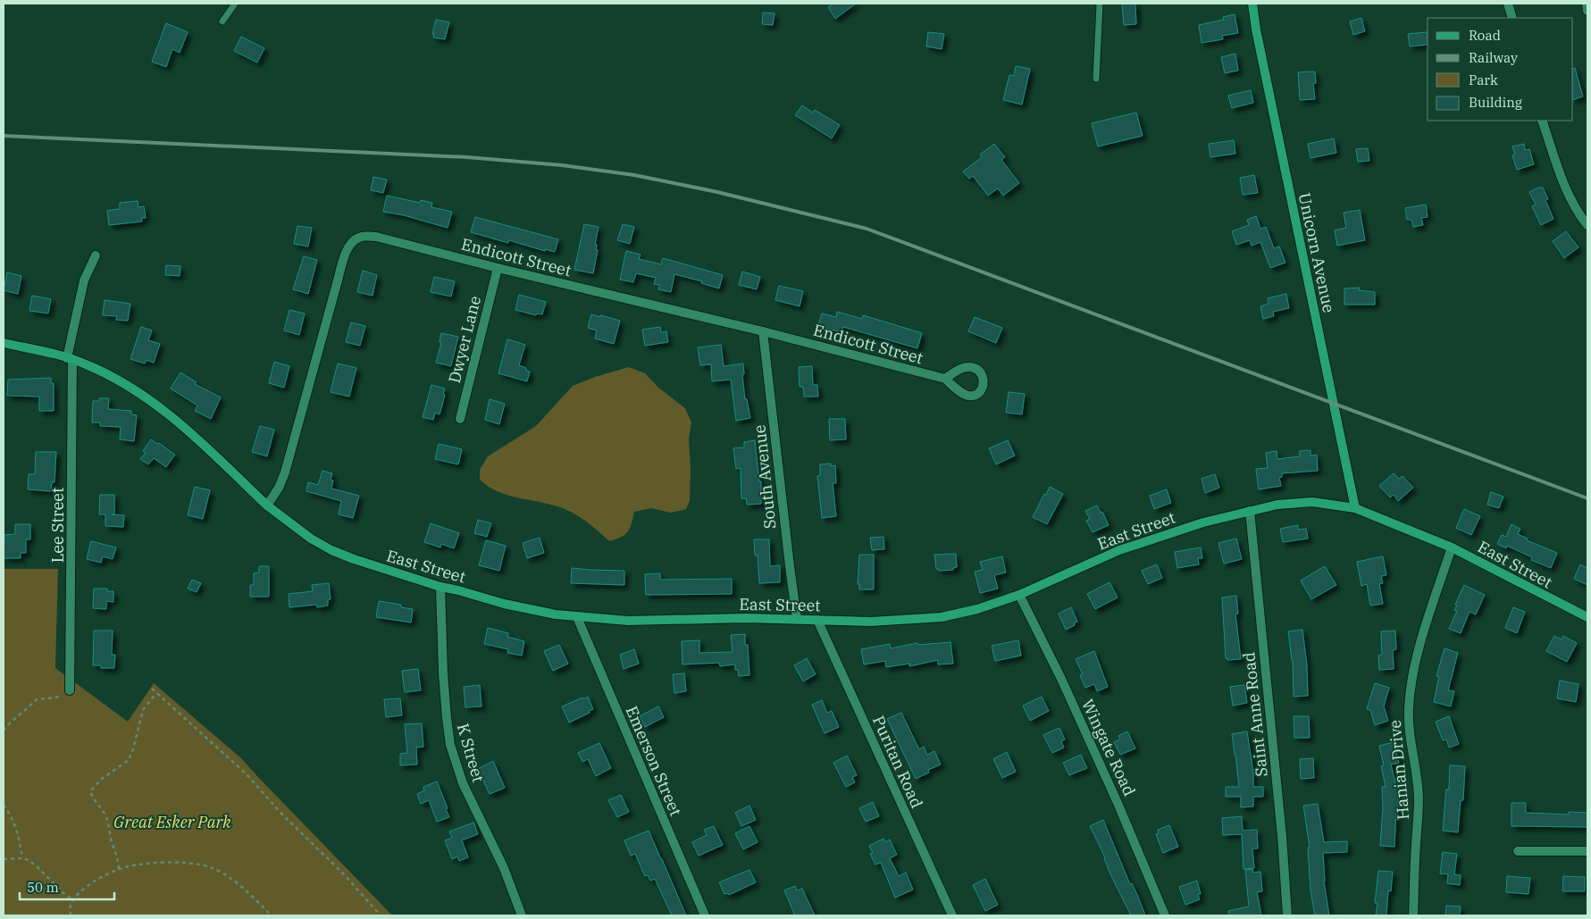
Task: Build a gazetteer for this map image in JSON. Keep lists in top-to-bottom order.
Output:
{
  "streets": {
    "street": [
      "Unicorn Avenue",
      "Endicott Street",
      "Dwyer Lane",
      "South Avenue",
      "Lee Street",
      "East Street",
      "Saint Anne Road",
      "Wingate Road",
      "K Street",
      "Emerson Street",
      "Puritan Road",
      "Hanian Drive"
    ]
  },
  "crossings": [
    ["Unicorn Avenue", "East Street"],
    ["Endicott Street", "Dwyer Lane"],
    ["Endicott Street", "South Avenue"],
    ["Endicott Street", "East Street"],
    ["South Avenue", "East Street"],
    ["Lee Street", "East Street"],
    ["East Street", "Saint Anne Road"],
    ["East Street", "Wingate Road"],
    ["East Street", "K Street"],
    ["East Street", "Emerson Street"],
    ["East Street", "Puritan Road"],
    ["East Street", "Hanian Drive"]
  ],
  "parks": ["Great Esker Park"],
  "legend": [
    "Road",
    "Railway",
    "Park",
    "Building"
  ],
  "scale_bar": "50 m"
}
